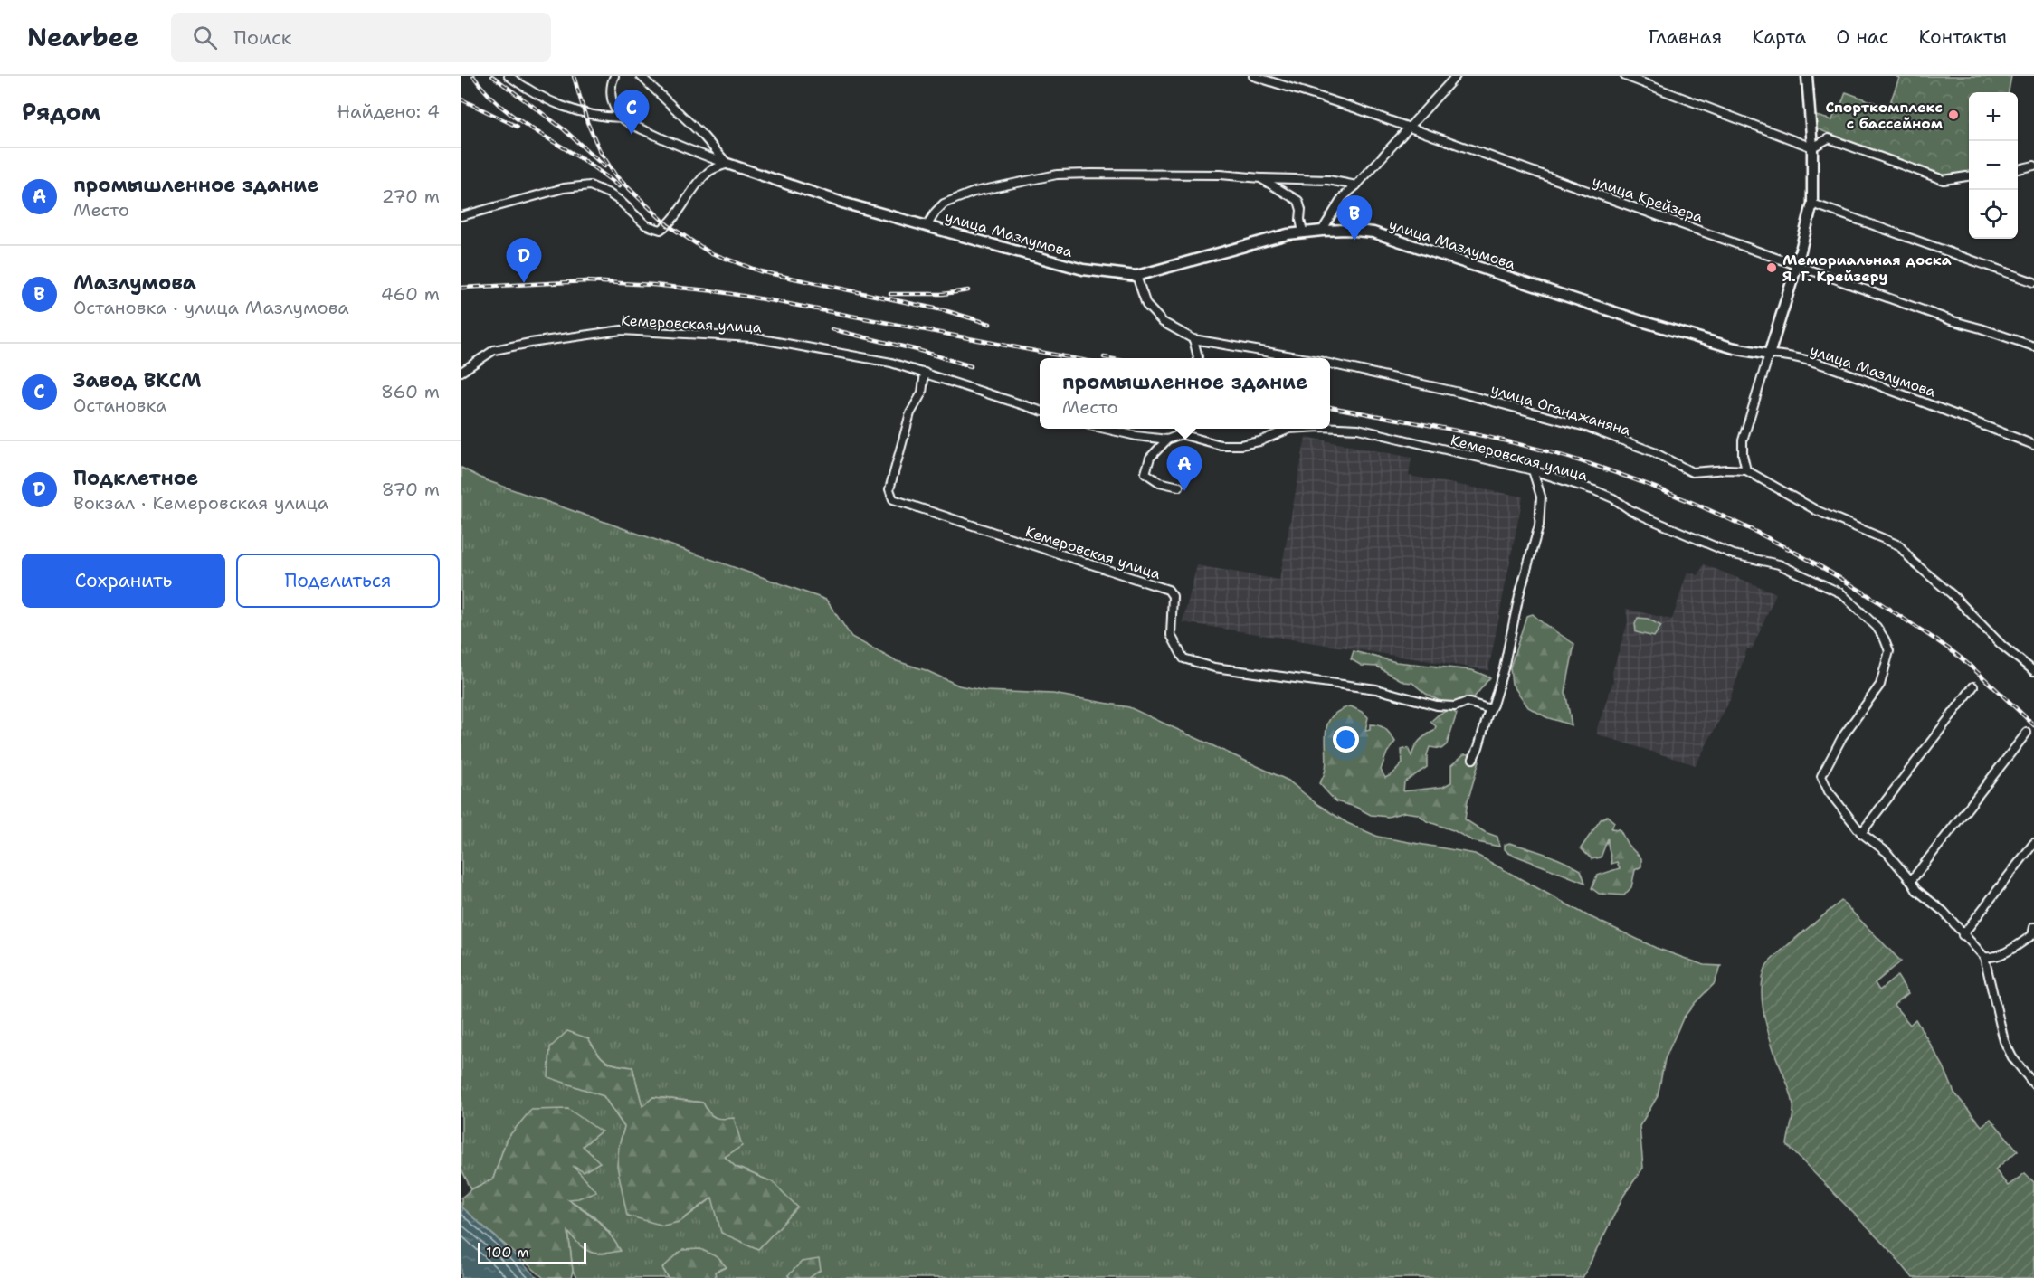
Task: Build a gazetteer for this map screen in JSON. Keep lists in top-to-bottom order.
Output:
{
  "streets": {
    "street": [
      "улица Крейзера",
      "улица Мазлумова",
      "Кемеровская улица",
      "улица Оганджаняна"
    ]
  },
  "crossings": [
    ["улица Мазлумова", "улица Оганджаняна"]
  ],
  "places": ["Спорткомплекс с бассейном", "Мемориальная доска Я. Г. Крейзеру"],
  "scale_bar": "100 m",
  "page": {
    "header": "Nearbee",
    "search": "Поиск",
    "nav": [
      "Главная",
      "Карта",
      "О нас",
      "Контакты"
    ],
    "heading": ["Рядом", "Найдено: 4"],
    "pins": [
      "C",
      "B",
      "D",
      "A"
    ],
    "map_buttons": ["+", "−"],
    "list": [
      {
        "mark": "A",
        "name": "промышленное здание",
        "note": "Место",
        "value": "270 m"
      },
      {
        "mark": "B",
        "name": "Мазлумова",
        "note": "Остановка · улица Мазлумова",
        "value": "460 m"
      },
      {
        "mark": "C",
        "name": "Завод ВКСМ",
        "note": "Остановка",
        "value": "860 m"
      },
      {
        "mark": "D",
        "name": "Подклетное",
        "note": "Вокзал · Кемеровская улица",
        "value": "870 m"
      }
    ],
    "popup": ["промышленное здание", "Место"],
    "buttons": ["Сохранить", "Поделиться"],
    "scale": "100 m"
  }
}
